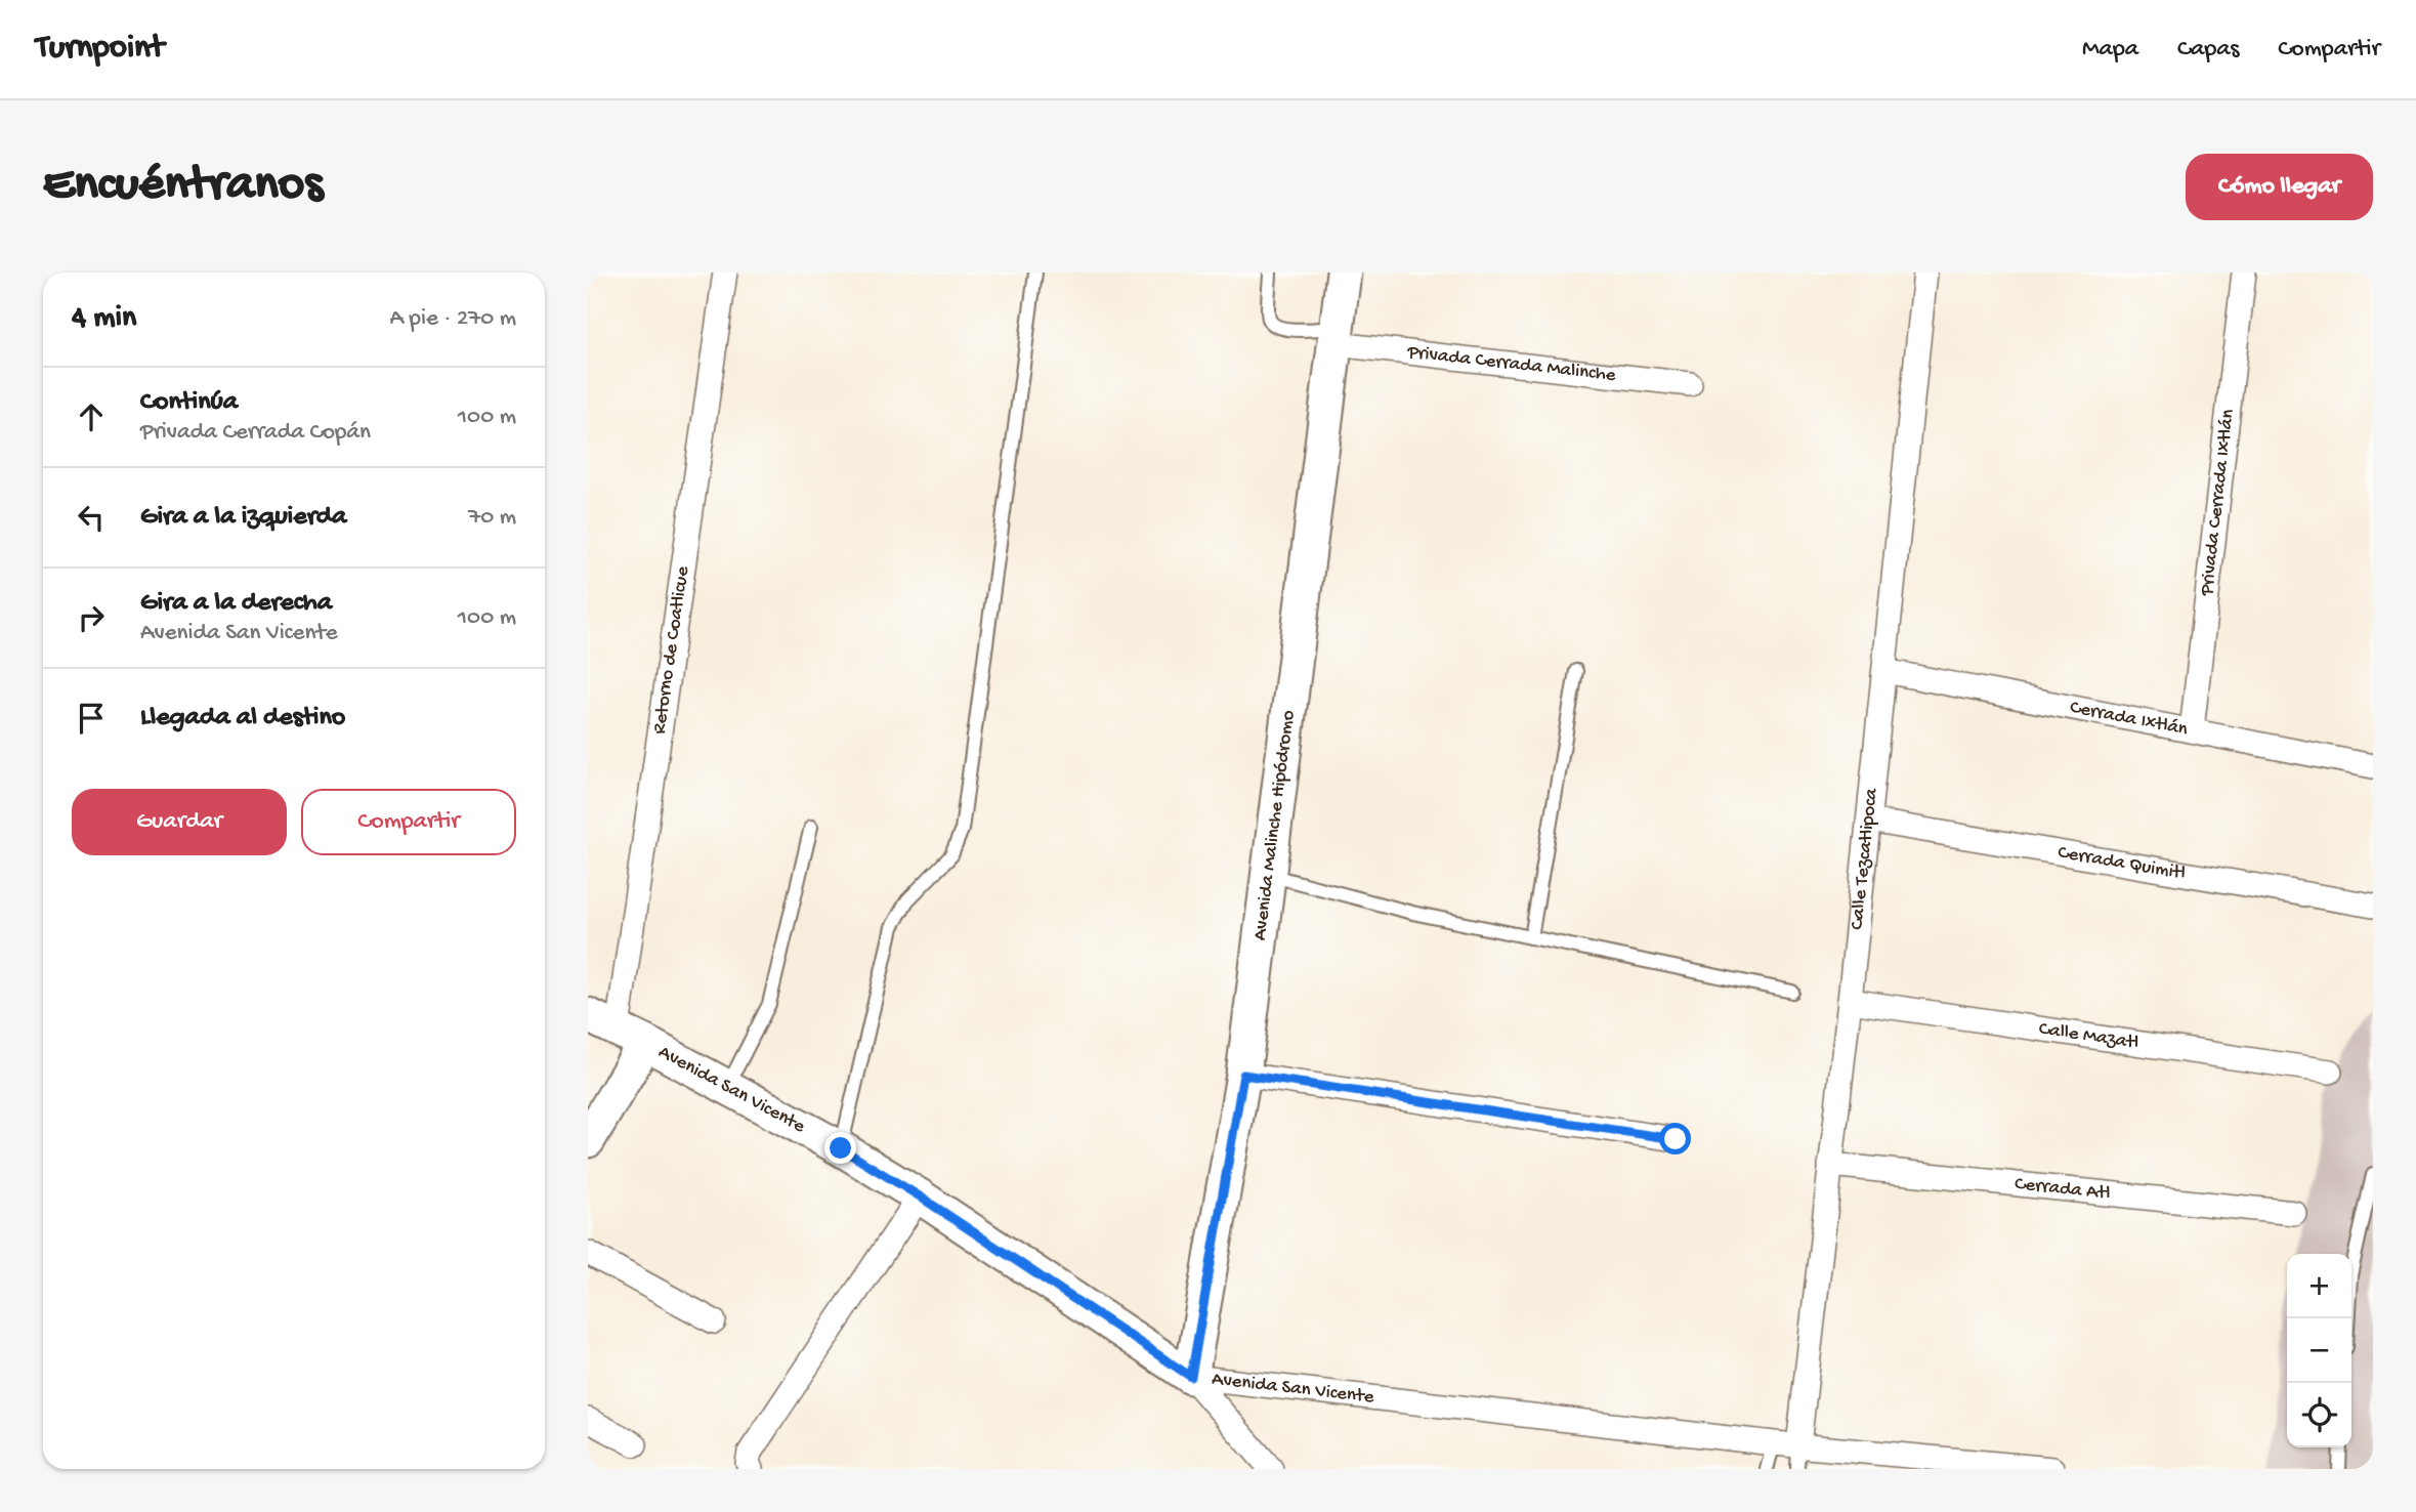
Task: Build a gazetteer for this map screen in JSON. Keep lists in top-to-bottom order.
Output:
{
  "streets": {
    "street": [
      "Privada Cerrada Malinche",
      "Privada Cerrada Ixtlán",
      "Retorno de Coatlicue",
      "Cerrada Ixtlán",
      "Avenida Malinche Hipódromo",
      "Calle Tezcatlipoca",
      "Cerrada Quimitl",
      "Calle Mazatl",
      "Avenida San Vicente",
      "Cerrada Atl"
    ]
  },
  "crossings": [
    ["Privada Cerrada Malinche", "Avenida Malinche Hipódromo"],
    ["Privada Cerrada Ixtlán", "Cerrada Ixtlán"],
    ["Retorno de Coatlicue", "Avenida San Vicente"],
    ["Cerrada Ixtlán", "Calle Tezcatlipoca"],
    ["Avenida Malinche Hipódromo", "Avenida San Vicente"],
    ["Calle Tezcatlipoca", "Cerrada Quimitl"],
    ["Calle Tezcatlipoca", "Calle Mazatl"],
    ["Calle Tezcatlipoca", "Avenida San Vicente"],
    ["Calle Tezcatlipoca", "Cerrada Atl"]
  ],
  "page": {
    "header": "Turnpoint",
    "nav": ["Mapa", "Capas", "Compartir"],
    "buttons": [
      "Cómo llegar",
      ["Guardar", "Compartir"]
    ],
    "title": "Encuéntranos",
    "heading": ["4 min", "A pie · 270 m"],
    "list": [
      ["Continúa", "Privada Cerrada Copán", "100 m"],
      ["Gira a la izquierda", "70 m"],
      ["Gira a la derecha", "Avenida San Vicente", "100 m"],
      "Llegada al destino"
    ],
    "map_buttons": ["+", "−"]
  }
}
